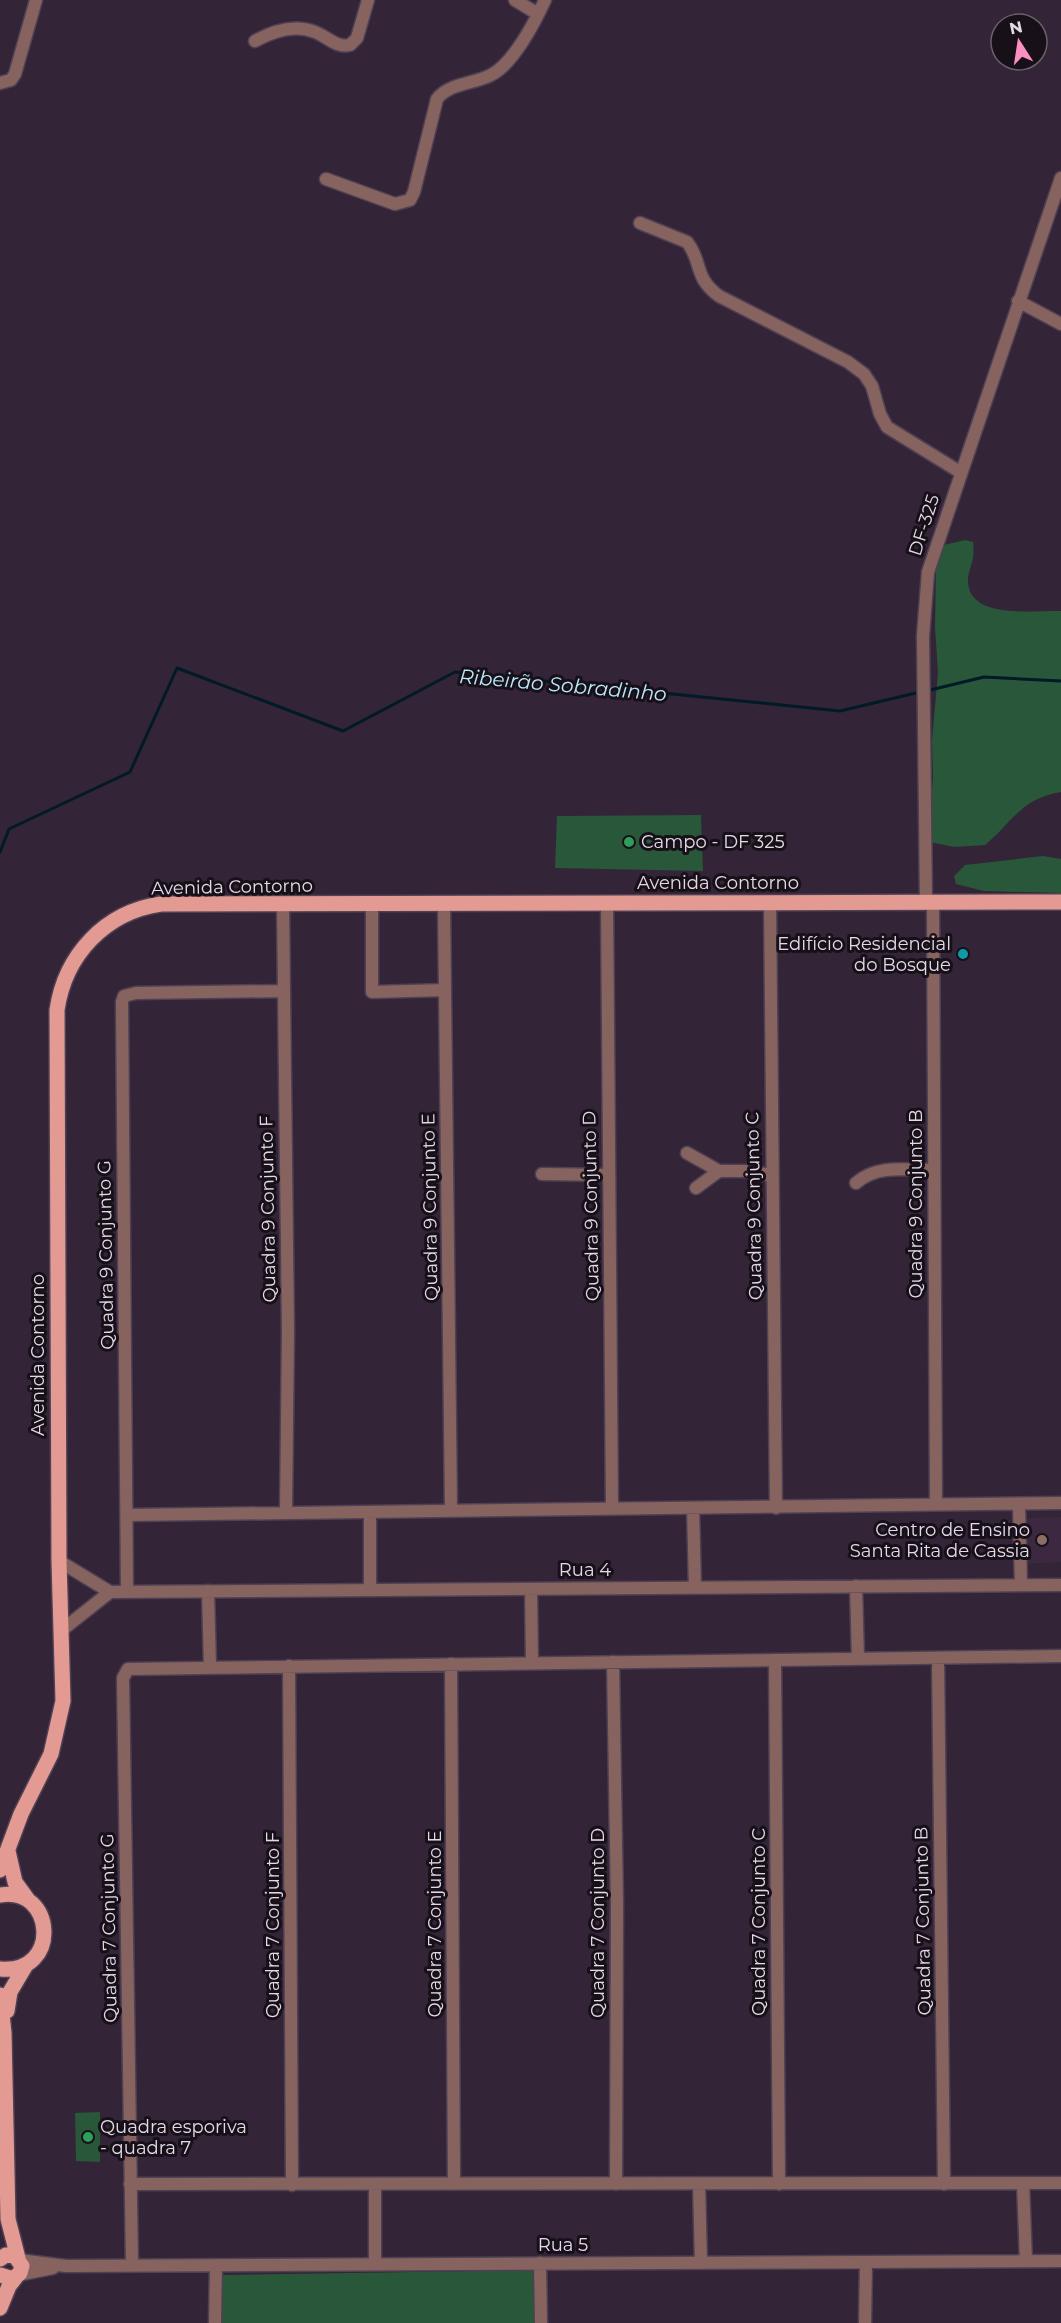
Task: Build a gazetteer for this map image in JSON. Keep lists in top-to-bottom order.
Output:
{
  "streets": {
    "main road": ["Avenida Contorno"],
    "street": [
      "DF-325",
      "Quadra 9 Conjunto B",
      "Quadra 9 Conjunto D",
      "Quadra 9 Conjunto C",
      "Quadra 9 Conjunto E",
      "Quadra 9 Conjunto F",
      "Quadra 9 Conjunto G",
      "Rua 4",
      "Quadra 7 Conjunto B",
      "Quadra 7 Conjunto C",
      "Quadra 7 Conjunto D",
      "Quadra 7 Conjunto E",
      "Quadra 7 Conjunto F",
      "Quadra 7 Conjunto G",
      "Rua 5"
    ]
  },
  "crossings": [
    ["DF-325", "Avenida Contorno"],
    ["DF-325", "Quadra 9 Conjunto B"],
    ["Avenida Contorno", "Quadra 9 Conjunto B"],
    ["Avenida Contorno", "Quadra 9 Conjunto D"],
    ["Avenida Contorno", "Quadra 9 Conjunto C"],
    ["Avenida Contorno", "Quadra 9 Conjunto E"],
    ["Avenida Contorno", "Quadra 9 Conjunto F"],
    ["Quadra 9 Conjunto F", "Quadra 9 Conjunto G"],
    ["Quadra 9 Conjunto G", "Rua 4"],
    ["Quadra 7 Conjunto G", "Rua 5"]
  ],
  "water": ["Ribeirão Sobradinho"],
  "places": [
    "Campo - DF 325",
    "Edifício Residencial do Bosque",
    "Centro de Ensino Santa Rita de Cassia",
    "Quadra esporiva - quadra 7"
  ],
  "north": "top"
}
